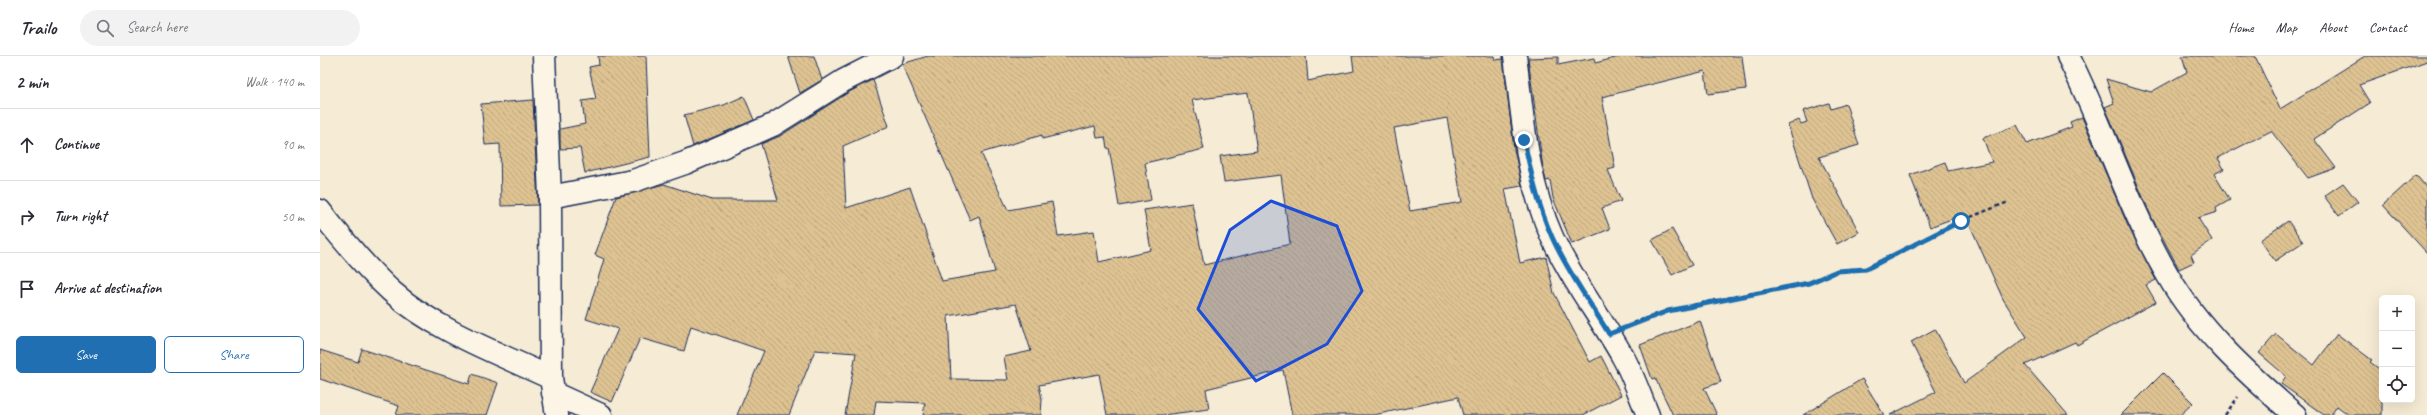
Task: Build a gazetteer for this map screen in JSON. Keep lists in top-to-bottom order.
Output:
{
  "page": {
    "header": "Trailo",
    "search": "Search here",
    "nav": [
      "Home",
      "Map",
      "About",
      "Contact"
    ],
    "heading": ["2 min", "Walk · 140 m"],
    "list": [
      ["Continue", "90 m"],
      ["Turn right", "50 m"],
      "Arrive at destination"
    ],
    "map_buttons": ["+", "−"],
    "buttons": ["Save", "Share"]
  }
}
